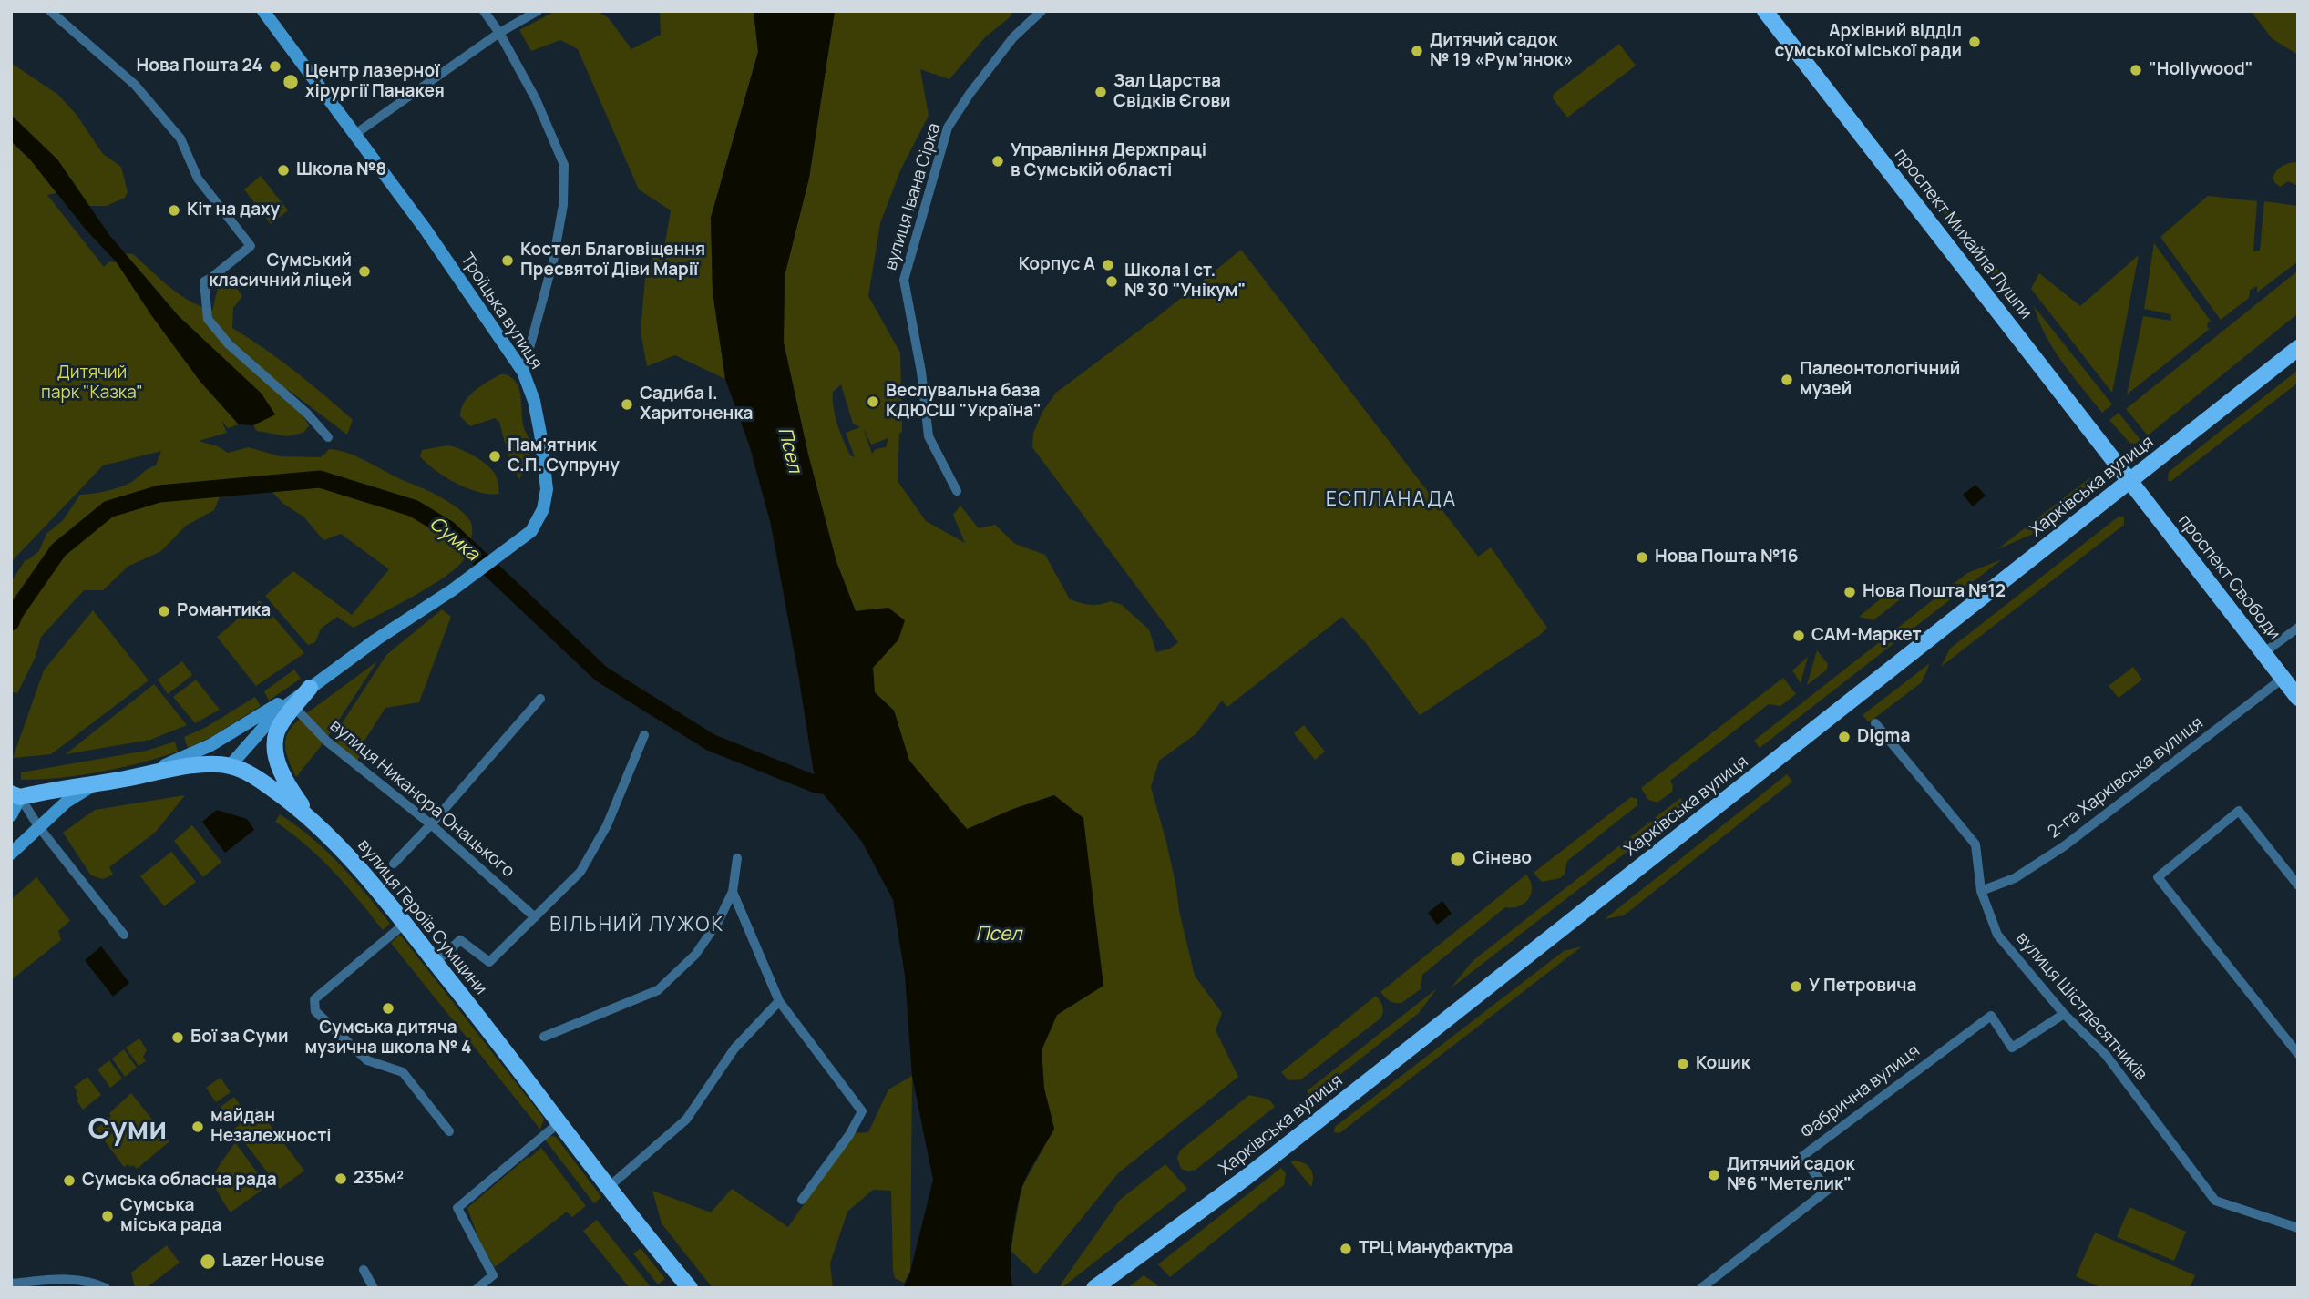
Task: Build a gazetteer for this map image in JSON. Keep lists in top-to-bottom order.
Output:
{
  "streets": {
    "main road": [
      "проспект Михайла Лушпи",
      "Троїцька вулиця",
      "Харківська вулиця",
      "проспект Свободи",
      "вулиця Героїв Сумщини"
    ],
    "street": [
      "вулиця Івана Сірка",
      "2-га Харківська вулиця",
      "вулиця Никанора Онацького",
      "вулиця Шістдесятників",
      "Фабрична вулиця"
    ]
  },
  "crossings": [
    ["проспект Михайла Лушпи", "Харківська вулиця"],
    ["проспект Михайла Лушпи", "проспект Свободи"],
    ["Троїцька вулиця", "вулиця Героїв Сумщини"],
    ["Харківська вулиця", "проспект Свободи"],
    ["проспект Свободи", "2-га Харківська вулиця"],
    ["2-га Харківська вулиця", "вулиця Шістдесятників"],
    ["вулиця Шістдесятників", "Фабрична вулиця"]
  ],
  "districts": ["ЕСПЛАНАДА", "ВІЛЬНИЙ ЛУЖОК", "Суми"],
  "water": ["Псел", "Сумка"],
  "parks": ["Дитячий парк \"Казка\""],
  "places": [
    "Архівний відділ сумської міської ради",
    "Дитячий садок № 19 «Рум’янок»",
    "Нова Пошта 24",
    "\"Hollywood\"",
    "Центр лазерної хірургії Панакея",
    "Зал Царства Свідків Єгови",
    "Управління Держпраці в Сумській області",
    "Школа №8",
    "Кіт на даху",
    "Костел Благовіщення Пресвятої Діви Марії",
    "Корпус А",
    "Сумський класичний ліцей",
    "Школа І ст. № 30 \"Унікум\"",
    "Палеонтологічний музей",
    "Веслувальна база КДЮСШ \"Україна\"",
    "Садиба І. Харитоненка",
    "Пам'ятник С.П. Супруну",
    "Нова Пошта №16",
    "Нова Пошта №12",
    "Романтика",
    "САМ-Маркет",
    "Digma",
    "Сінево",
    "У Петровича",
    "Сумська дитяча музична школа № 4",
    "Бої за Суми",
    "Кошик",
    "майдан Незалежності",
    "Дитячий садок №6 \"Метелик\"",
    "235м²",
    "Сумська обласна рада",
    "Сумська міська рада",
    "ТРЦ Мануфактура",
    "Lazer House"
  ]
}
